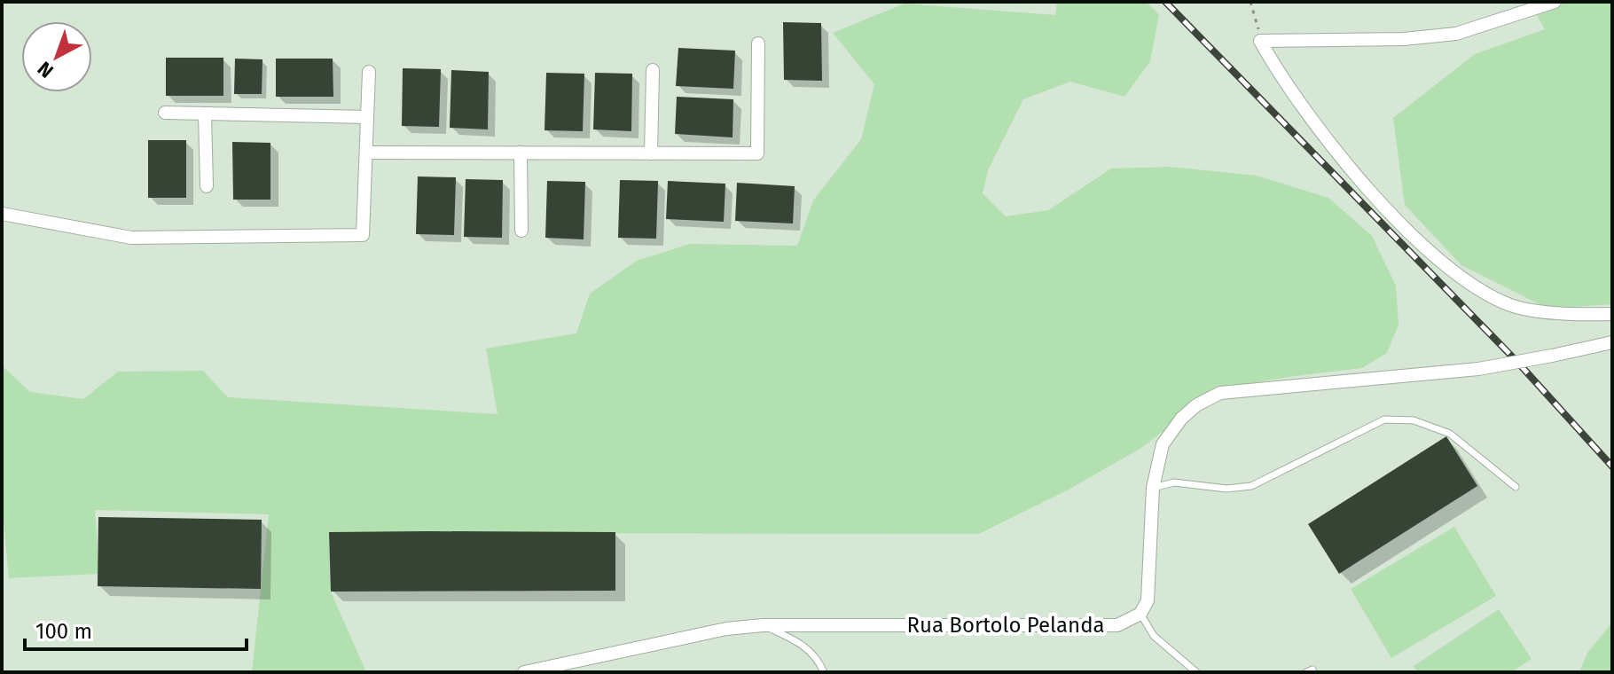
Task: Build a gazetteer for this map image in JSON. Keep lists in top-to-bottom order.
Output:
{
  "streets": {
    "street": ["Rua Bortolo Pelanda"]
  },
  "scale_bar": "100 m",
  "north": "bottom left"
}
